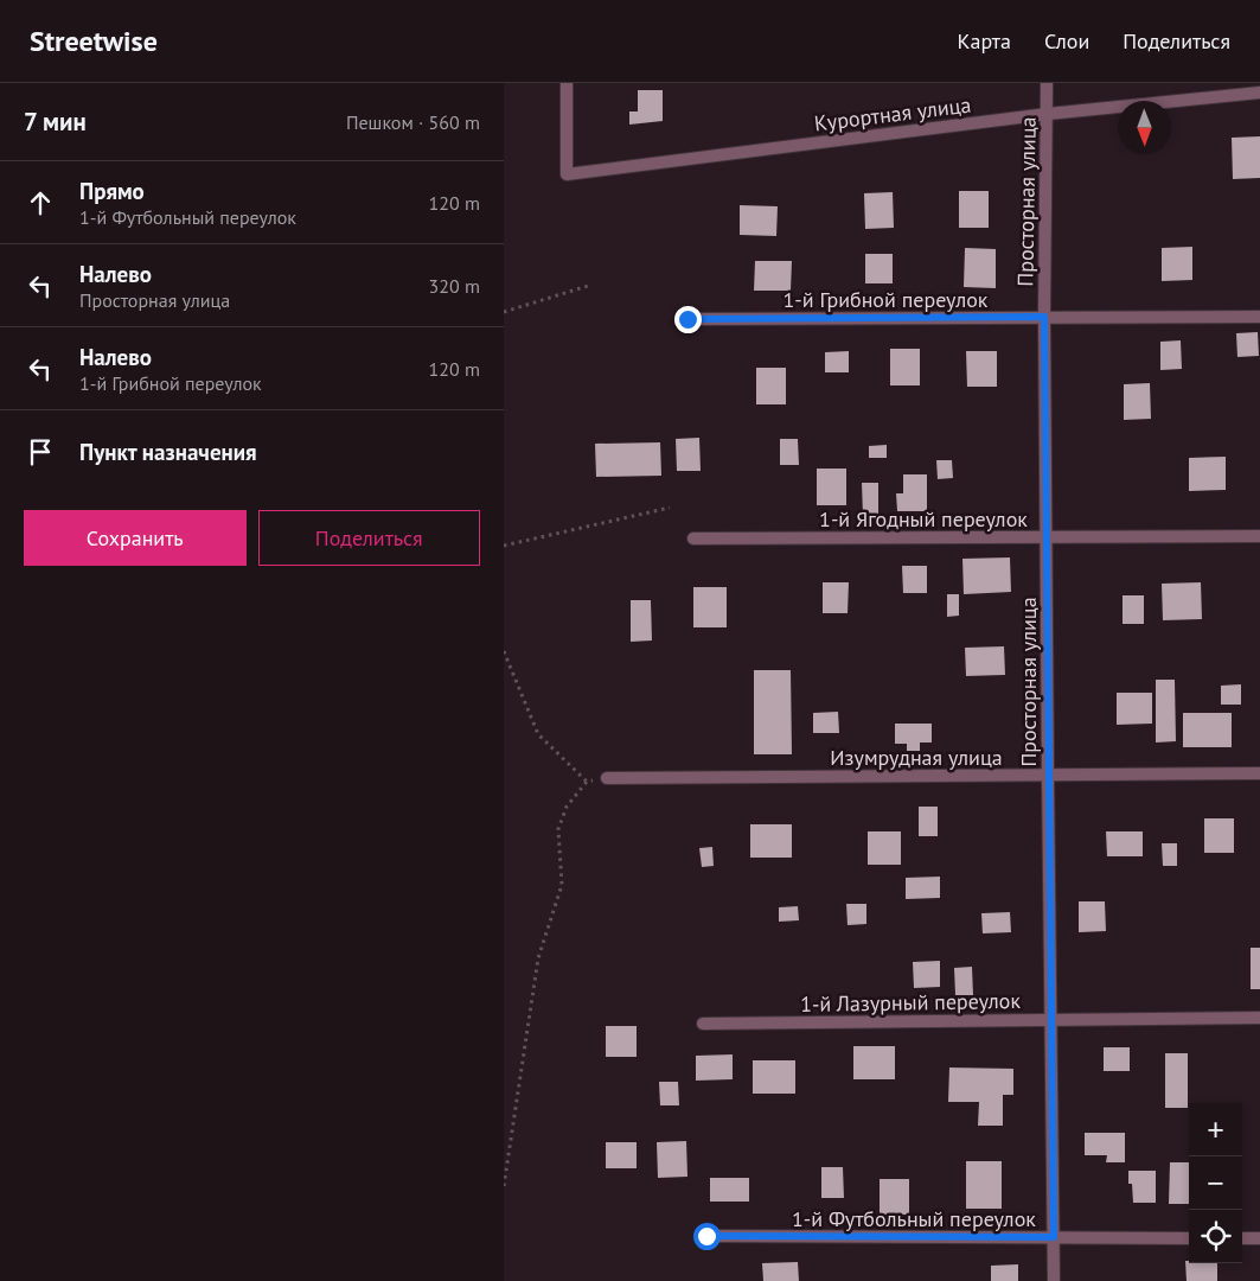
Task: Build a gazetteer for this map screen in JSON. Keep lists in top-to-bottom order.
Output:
{
  "streets": {
    "street": [
      "Курортная улица",
      "Просторная улица",
      "1-й Грибной переулок",
      "1-й Ягодный переулок",
      "Изумрудная улица",
      "1-й Лазурный переулок",
      "1-й Футбольный переулок"
    ]
  },
  "crossings": [
    ["Курортная улица", "Просторная улица"],
    ["Просторная улица", "1-й Грибной переулок"],
    ["Просторная улица", "1-й Ягодный переулок"],
    ["Просторная улица", "Изумрудная улица"],
    ["Просторная улица", "1-й Лазурный переулок"],
    ["Просторная улица", "1-й Футбольный переулок"]
  ],
  "north": "bottom",
  "page": {
    "header": "Streetwise",
    "nav": ["Карта", "Слои", "Поделиться"],
    "heading": ["7 мин", "Пешком · 560 m"],
    "list": [
      ["Прямо", "1-й Футбольный переулок", "120 m"],
      ["Налево", "Просторная улица", "320 m"],
      ["Налево", "1-й Грибной переулок", "120 m"],
      "Пункт назначения"
    ],
    "buttons": ["Сохранить", "Поделиться"],
    "map_buttons": ["+", "−"]
  }
}
